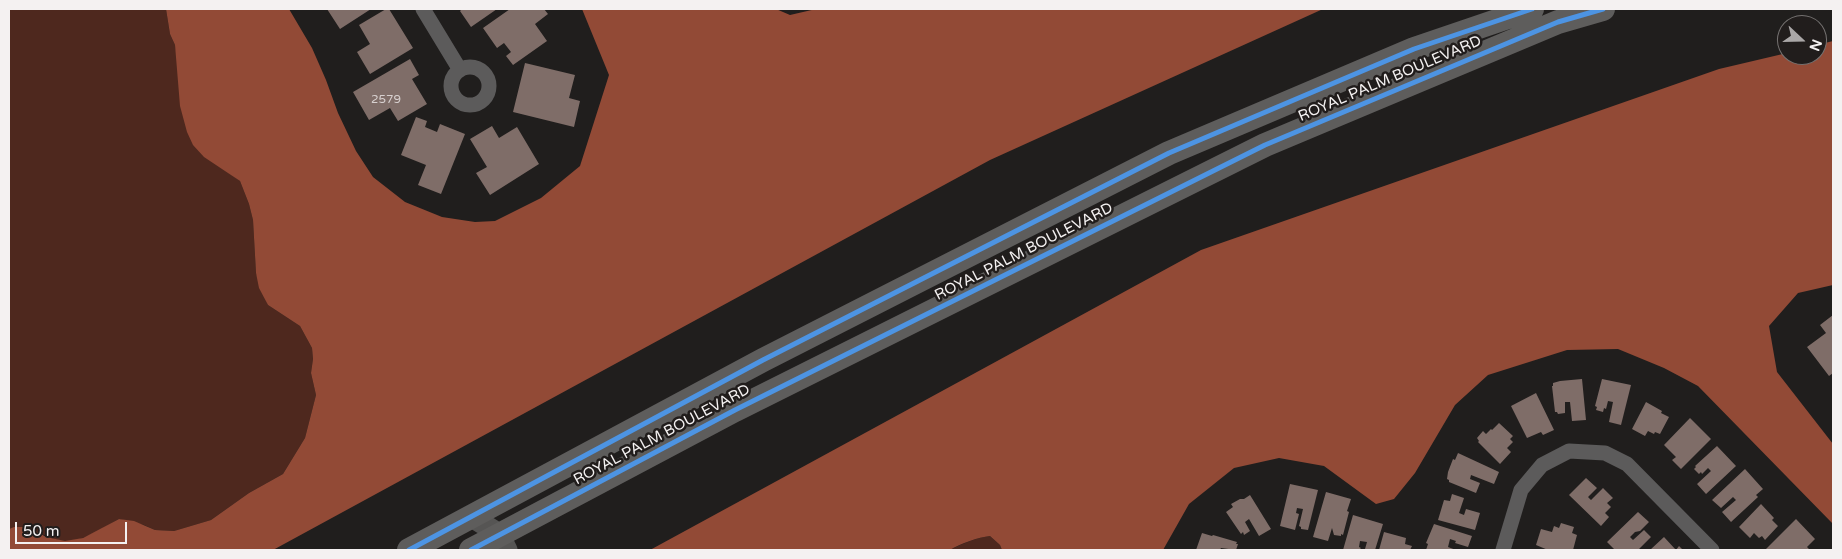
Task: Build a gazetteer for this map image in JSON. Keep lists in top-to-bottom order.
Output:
{
  "streets": {
    "main road": ["ROYAL PALM BOULEVARD"]
  },
  "house_numbers": ["2579"],
  "scale_bar": "50 m",
  "north": "right"
}
